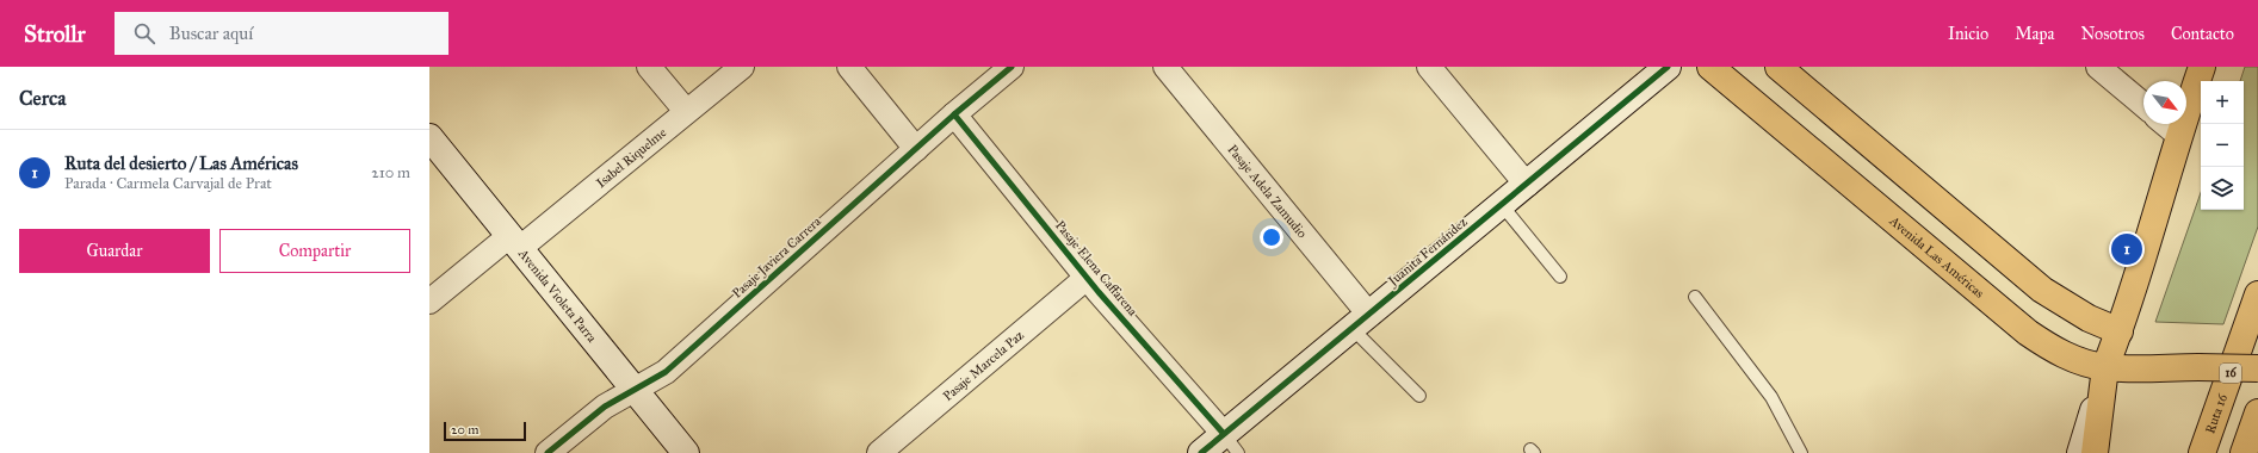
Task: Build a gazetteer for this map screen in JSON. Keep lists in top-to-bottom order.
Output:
{
  "streets": {
    "main road": ["Avenida Las Américas", "16", "Ruta 16"],
    "street": [
      "Isabel Riquelme",
      "Pasaje Adela Zamudio",
      "Juanita Fernández",
      "Pasaje Javiera Carrera",
      "Pasaje Elena Caffarena",
      "Avenida Violeta Parra",
      "Pasaje Marcela Paz"
    ]
  },
  "crossings": [
    ["Isabel Riquelme", "Avenida Violeta Parra"],
    ["Pasaje Adela Zamudio", "Juanita Fernández"],
    ["Juanita Fernández", "Pasaje Elena Caffarena"],
    ["Pasaje Javiera Carrera", "Pasaje Elena Caffarena"],
    ["Pasaje Javiera Carrera", "Avenida Violeta Parra"],
    ["Pasaje Elena Caffarena", "Pasaje Marcela Paz"]
  ],
  "scale_bar": "20 m",
  "north": "bottom right",
  "page": {
    "header": "Strollr",
    "search": "Buscar aquí",
    "nav": [
      "Inicio",
      "Mapa",
      "Nosotros",
      "Contacto"
    ],
    "heading": "Cerca",
    "map_buttons": ["+", "−"],
    "list": [
      {
        "mark": "1",
        "name": "Ruta del desierto / Las Américas",
        "note": "Parada · Carmela Carvajal de Prat",
        "value": "210 m"
      }
    ],
    "buttons": ["Guardar", "Compartir"],
    "pins": "1",
    "scale": "20 m"
  }
}
